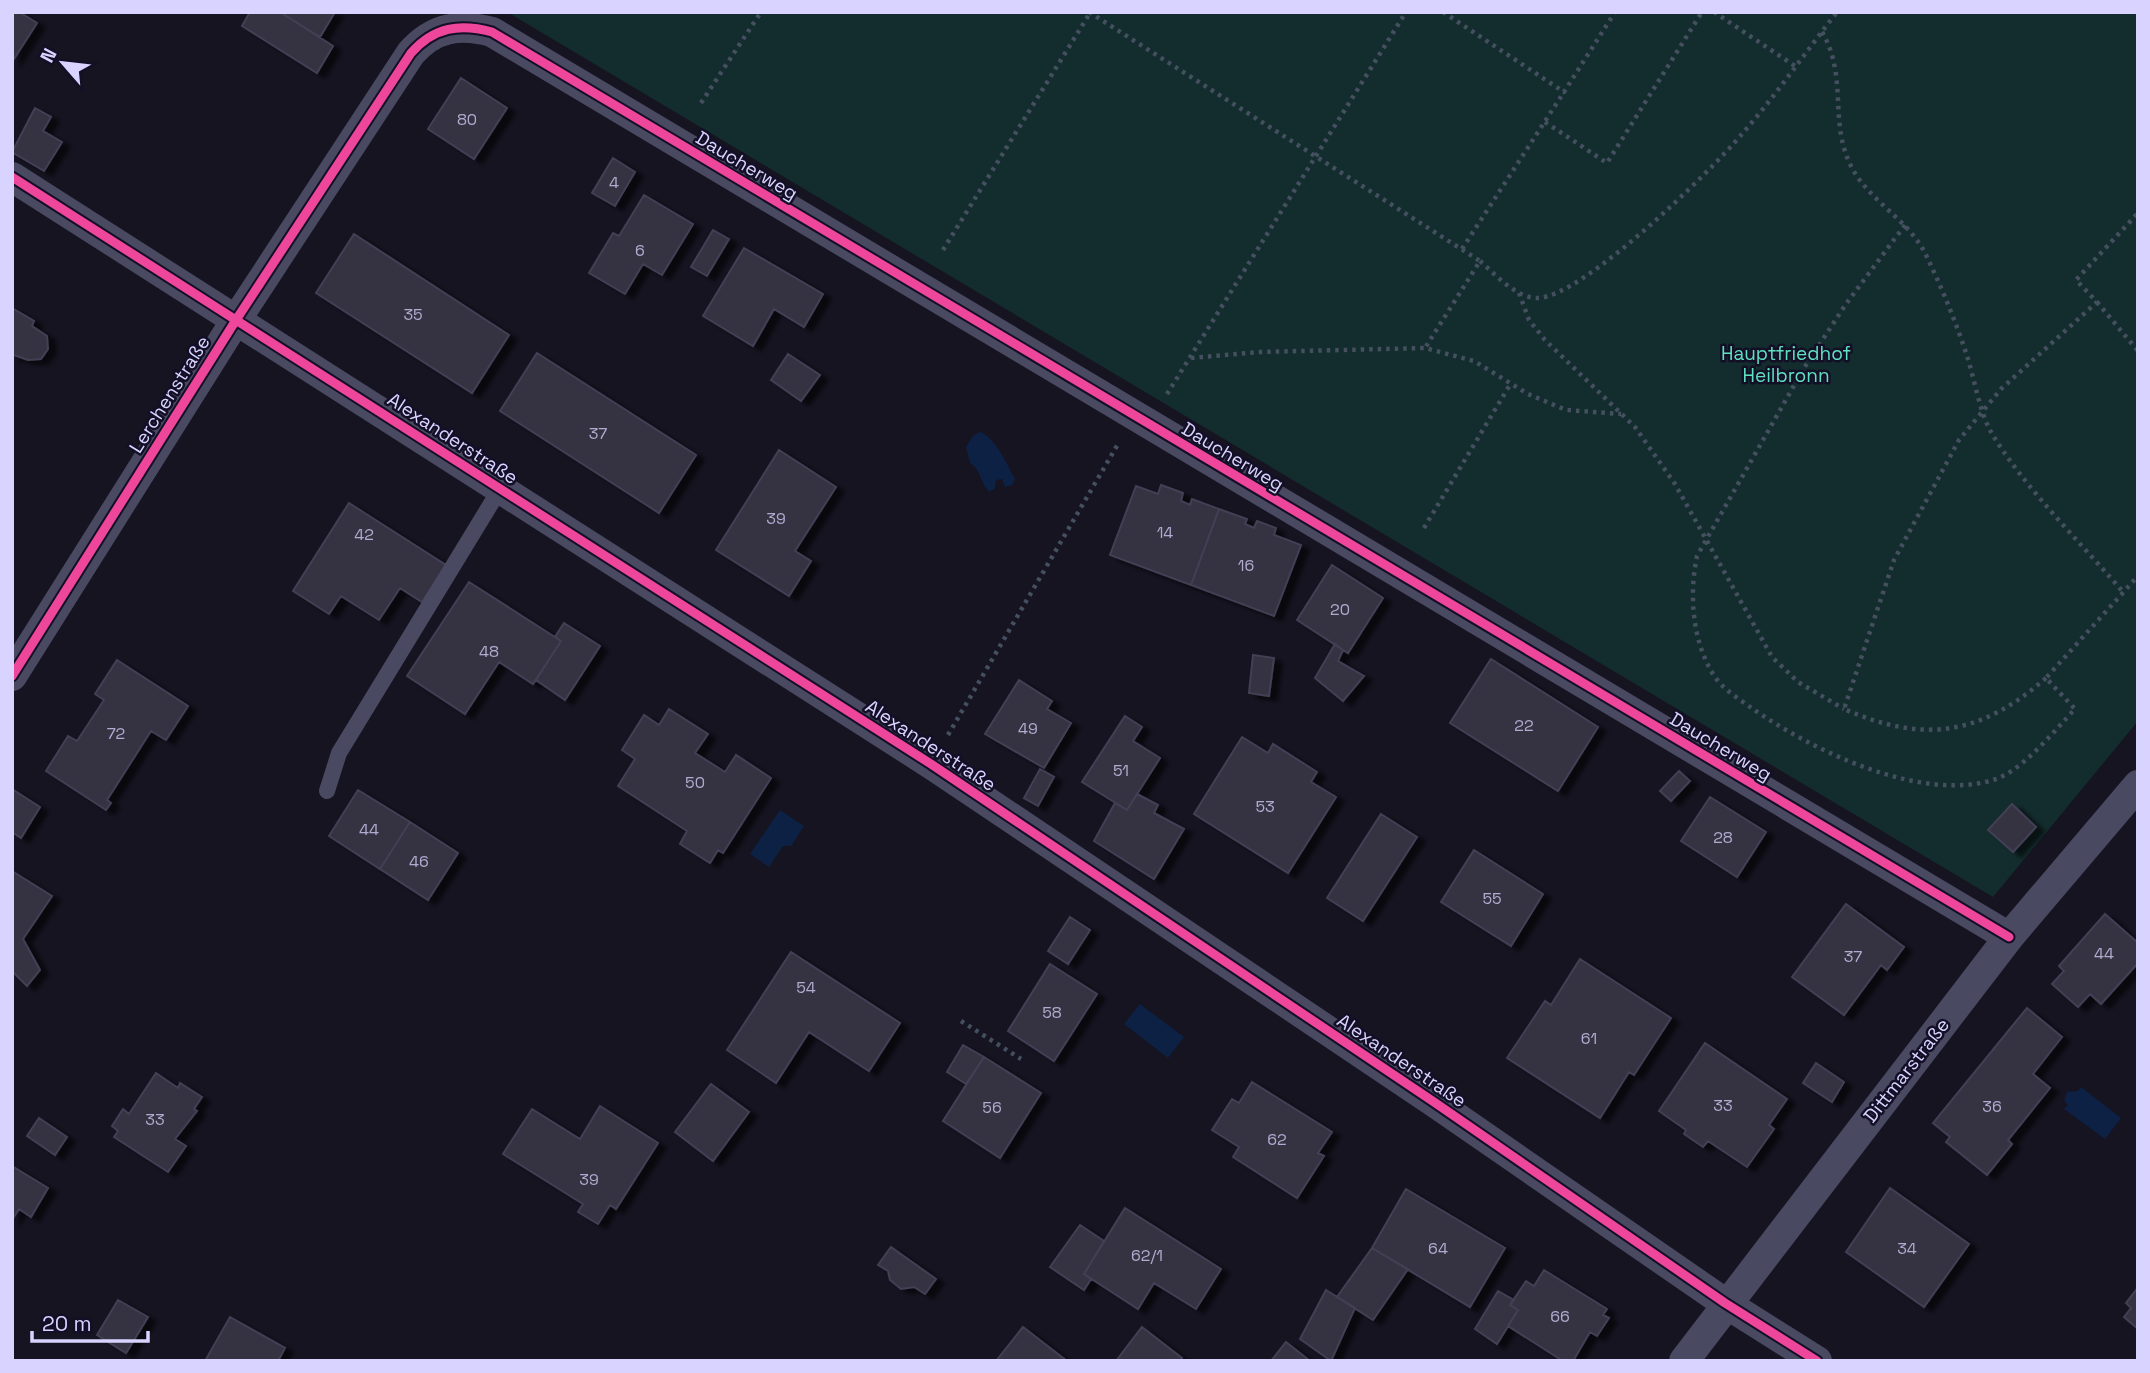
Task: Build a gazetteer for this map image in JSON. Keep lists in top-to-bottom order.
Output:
{
  "streets": {
    "street": [
      "Daucherweg",
      "Lerchenstraße",
      "Alexanderstraße",
      "Dittmarstraße"
    ]
  },
  "crossings": [
    ["Daucherweg", "Lerchenstraße"],
    ["Daucherweg", "Dittmarstraße"],
    ["Lerchenstraße", "Alexanderstraße"],
    ["Alexanderstraße", "Dittmarstraße"]
  ],
  "parks": ["Hauptfriedhof Heilbronn"],
  "house_numbers": [
    "80",
    "4",
    "6",
    "35",
    "37",
    "39",
    "14",
    "42",
    "16",
    "20",
    "48",
    "22",
    "49",
    "72",
    "51",
    "50",
    "53",
    "44",
    "28",
    "46",
    "55",
    "44",
    "37",
    "54",
    "58",
    "61",
    "33",
    "36",
    "56",
    "33",
    "62",
    "39",
    "64",
    "34",
    "62/1",
    "66"
  ],
  "scale_bar": "20 m",
  "north": "top left"
}
